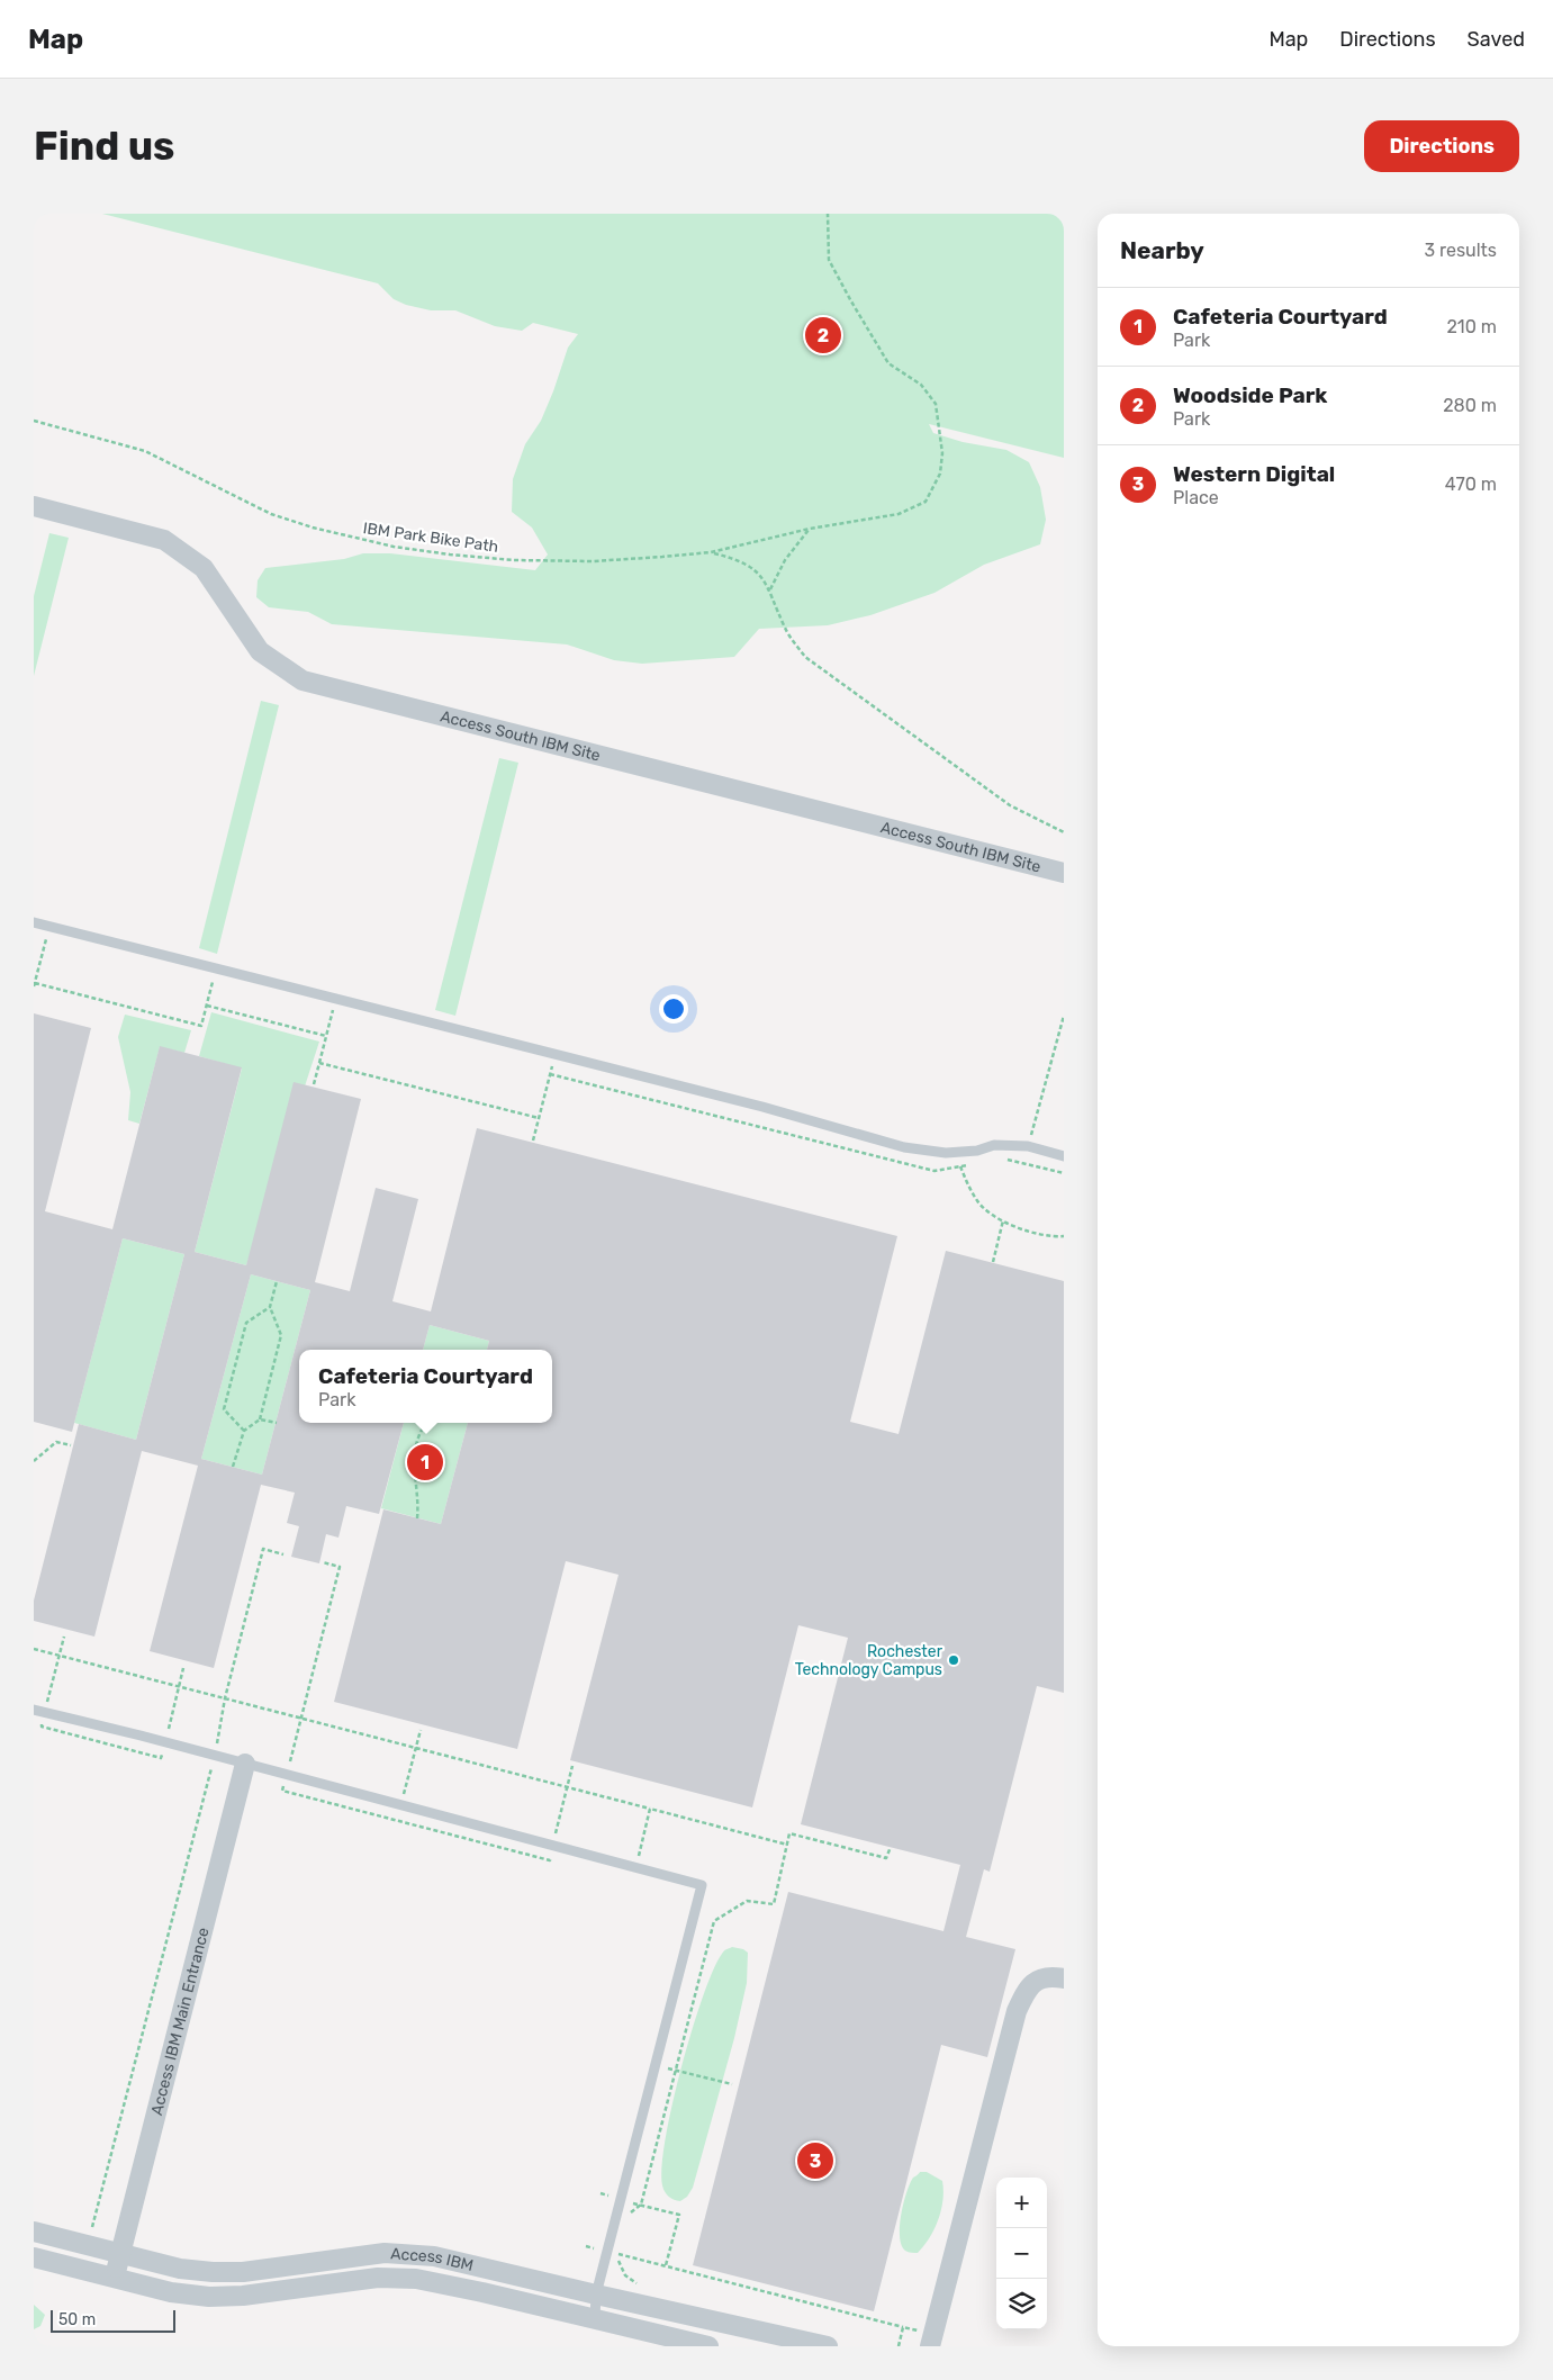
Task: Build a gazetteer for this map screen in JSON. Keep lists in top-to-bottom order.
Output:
{
  "streets": {
    "street": ["Access South IBM Site", "Access IBM Main Entrance", "Access IBM"],
    "path": ["IBM Park Bike Path"]
  },
  "crossings": [
    ["Access IBM Main Entrance", "Access IBM"]
  ],
  "places": ["Rochester Technology Campus"],
  "scale_bar": "50 m",
  "page": {
    "header": "Map",
    "nav": ["Map", "Directions", "Saved"],
    "buttons": "Directions",
    "title": "Find us",
    "heading": ["Nearby", "3 results"],
    "list": [
      {
        "mark": "1",
        "name": "Cafeteria Courtyard",
        "note": "Park",
        "value": "210 m"
      },
      {
        "mark": "2",
        "name": "Woodside Park",
        "note": "Park",
        "value": "280 m"
      },
      {
        "mark": "3",
        "name": "Western Digital",
        "note": "Place",
        "value": "470 m"
      }
    ],
    "pins": ["2", "1", "3"],
    "popup": ["Cafeteria Courtyard", "Park"],
    "map_buttons": ["+", "−"],
    "scale": "50 m"
  }
}
